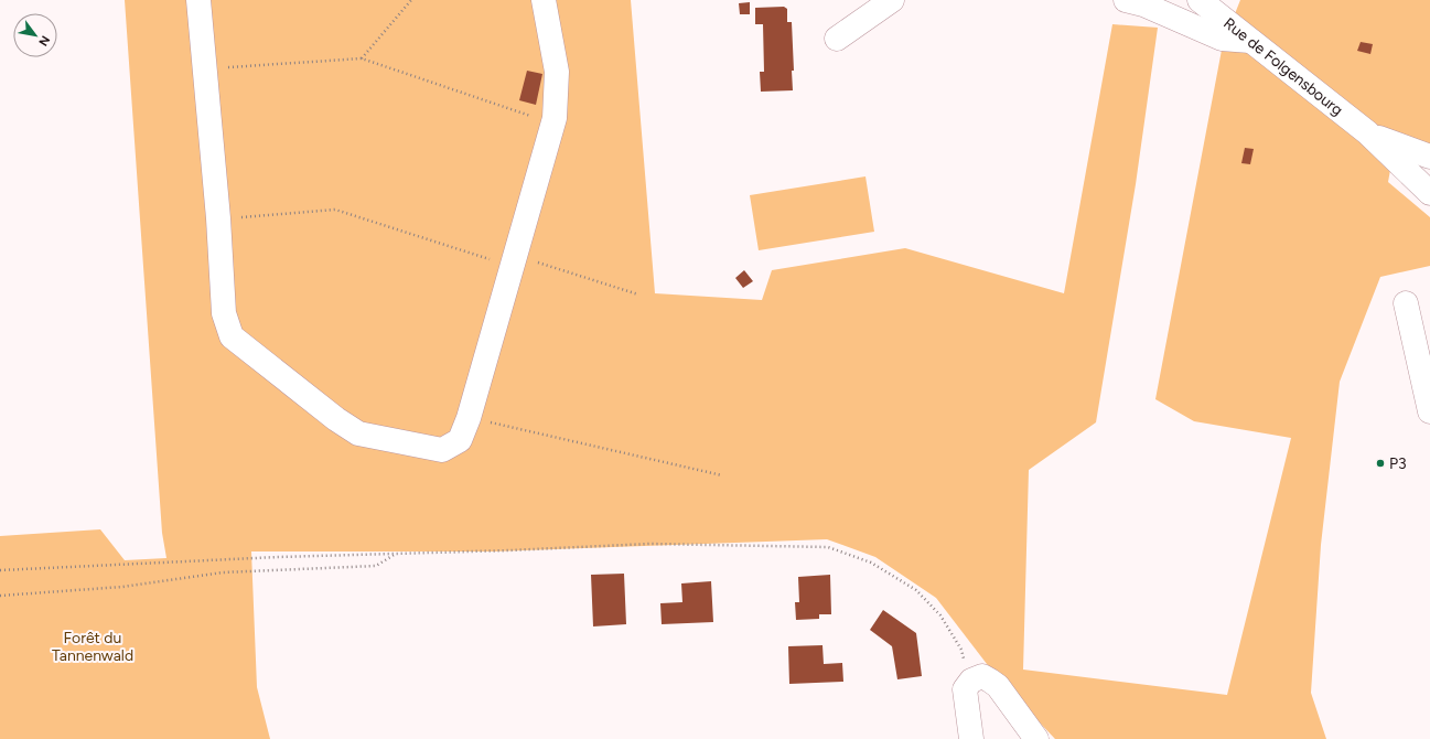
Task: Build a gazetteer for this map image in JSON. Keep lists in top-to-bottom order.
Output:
{
  "streets": {
    "main road": ["Rue de Folgensbourg"]
  },
  "parks": ["Forêt du Tannenwald"],
  "places": ["P3"],
  "north": "bottom right"
}
